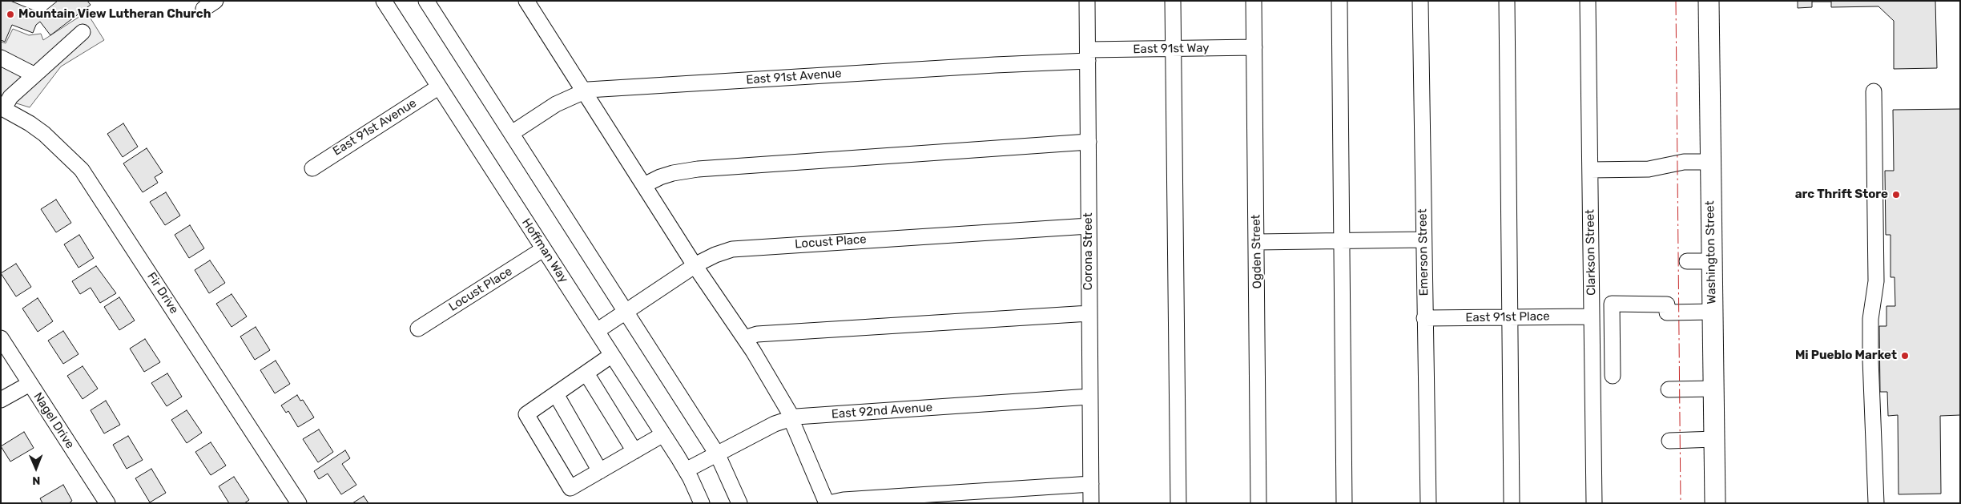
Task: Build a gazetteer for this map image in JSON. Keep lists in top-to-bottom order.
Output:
{
  "streets": {
    "main road": ["Washington Street"],
    "street": [
      "East 91st Way",
      "East 91st Avenue",
      "Locust Place",
      "Hoffman Way",
      "Corona Street",
      "Ogden Street",
      "Emerson Street",
      "Clarkson Street",
      "Fir Drive",
      "East 91st Place",
      "East 92nd Avenue",
      "Nagel Drive"
    ]
  },
  "crossings": [
    ["East 91st Way", "East 91st Avenue"],
    ["East 91st Way", "Corona Street"],
    ["East 91st Way", "Ogden Street"],
    ["East 91st Avenue", "Hoffman Way"],
    ["East 91st Avenue", "Corona Street"],
    ["Locust Place", "Hoffman Way"],
    ["Locust Place", "Corona Street"],
    ["Hoffman Way", "East 92nd Avenue"],
    ["Corona Street", "East 92nd Avenue"],
    ["Emerson Street", "East 91st Place"],
    ["Clarkson Street", "East 91st Place"]
  ],
  "places": ["Mountain View Lutheran Church", "arc Thrift Store", "Mi Pueblo Market"],
  "north": "bottom"
}
